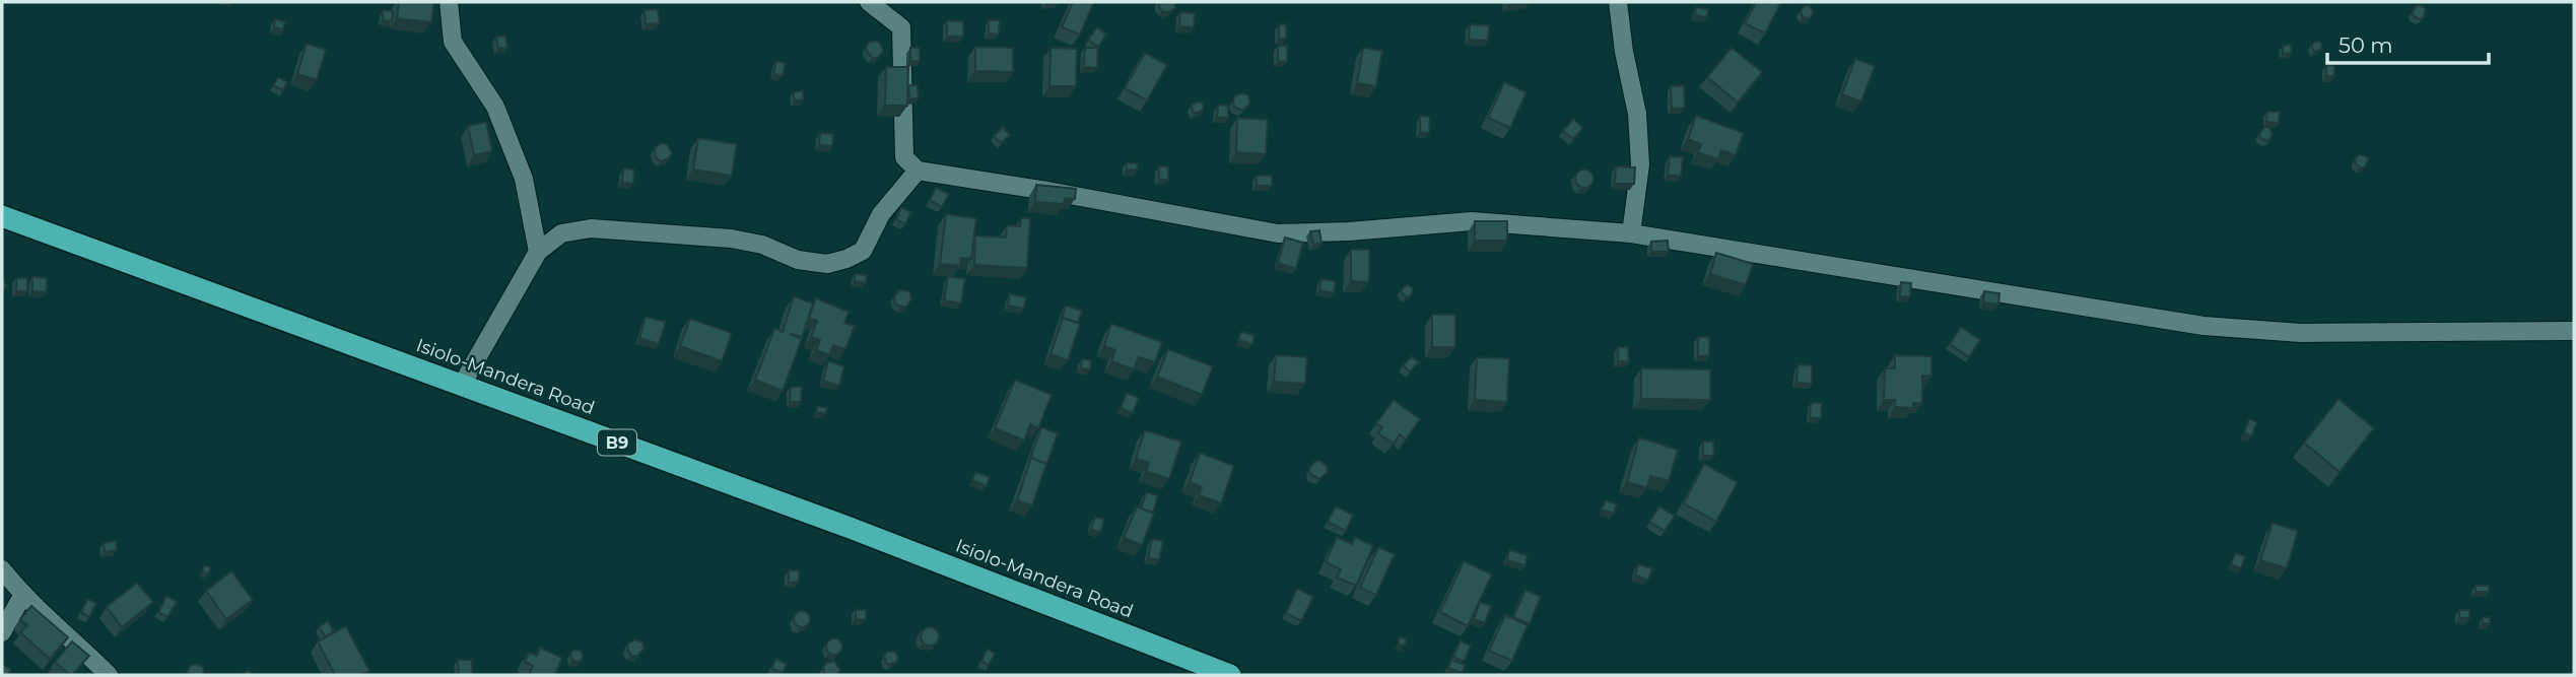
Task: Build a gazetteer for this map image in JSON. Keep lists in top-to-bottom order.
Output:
{
  "streets": {
    "highway": ["Isiolo-Mandera Road", "B9"]
  },
  "scale_bar": "50 m"
}
